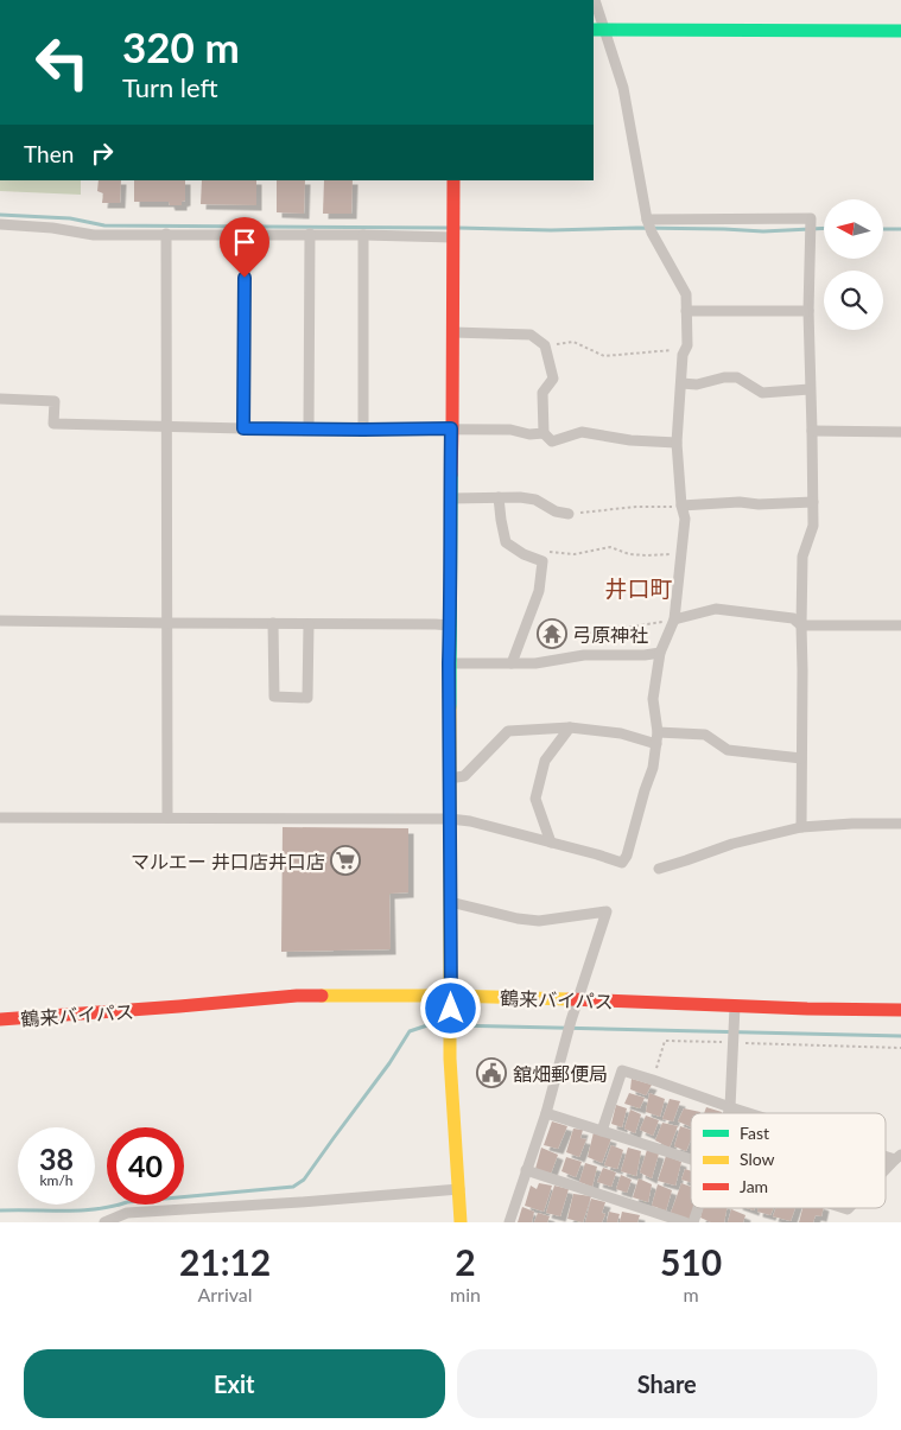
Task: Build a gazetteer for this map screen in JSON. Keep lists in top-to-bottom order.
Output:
{
  "streets": {
    "main road": ["鶴来バイパス"]
  },
  "districts": ["井口町"],
  "places": {
    "temple": ["弓原神社"],
    "supermarket": ["マルエー 井口店井口店"],
    "public building": ["舘畑郵便局"]
  },
  "legend": ["Fast", "Slow", "Jam"],
  "north": "left",
  "page": {
    "turn": ["320 m", "Turn left"],
    "then": "Then",
    "speed": "38 km/h",
    "limit": "40",
    "eta": [
      "21:12",
      "Arrival",
      "2",
      "min",
      "510",
      "m"
    ],
    "buttons": ["Exit", "Share"]
  }
}
